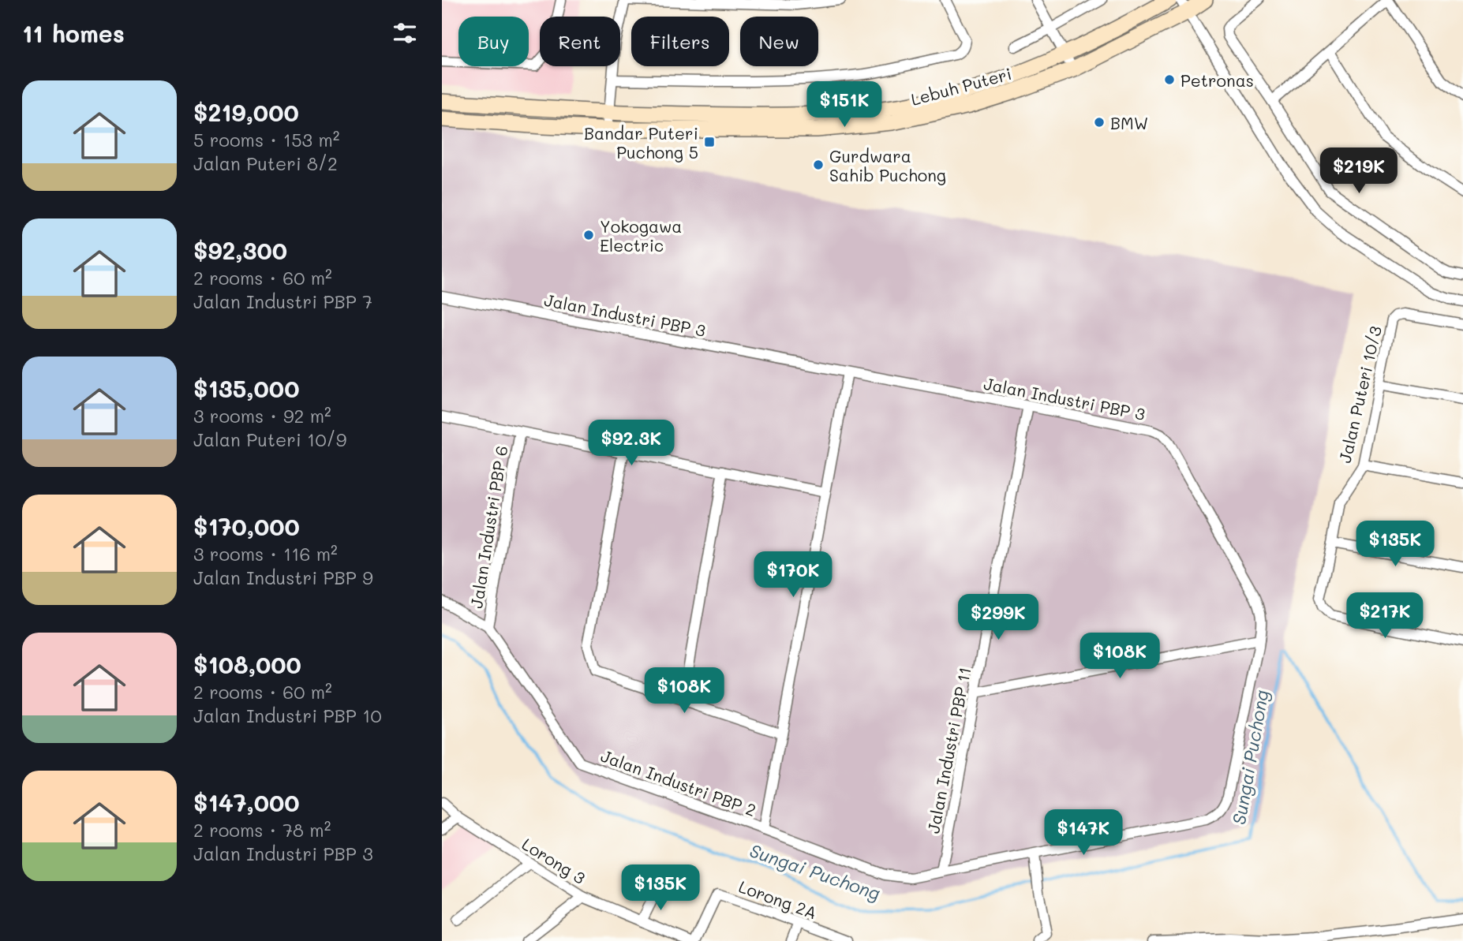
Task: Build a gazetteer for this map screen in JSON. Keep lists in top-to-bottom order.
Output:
{
  "streets": {
    "main road": ["Lebuh Puteri"],
    "street": [
      "Jalan Industri PBP 3",
      "Jalan Puteri 10/3",
      "Jalan Industri PBP 6",
      "Jalan Industri PBP 11",
      "Jalan Industri PBP 2",
      "Lorong 3",
      "Lorong 2A"
    ]
  },
  "crossings": [
    ["Jalan Industri PBP 3", "Jalan Industri PBP 11"],
    ["Jalan Industri PBP 3", "Jalan Industri PBP 2"],
    ["Jalan Industri PBP 6", "Jalan Industri PBP 2"],
    ["Jalan Industri PBP 11", "Jalan Industri PBP 2"]
  ],
  "water": ["Sungai Puchong"],
  "places": {
    "other": [
      "Petronas",
      "BMW",
      "Gurdwara Sahib Puchong",
      "Yokogawa Electric"
    ],
    "transit": ["Bandar Puteri Puchong 5"]
  },
  "page": {
    "heading": "11 homes",
    "chip": [
      "Buy",
      "Rent",
      "Filters",
      "New"
    ],
    "list": [
      {
        "name": "$219,000",
        "note": "5 rooms · 153 m² · Jalan Puteri 8/2"
      },
      {
        "name": "$92,300",
        "note": "2 rooms · 60 m² · Jalan Industri PBP 7"
      },
      {
        "name": "$135,000",
        "note": "3 rooms · 92 m² · Jalan Puteri 10/9"
      },
      {
        "name": "$170,000",
        "note": "3 rooms · 116 m² · Jalan Industri PBP 9"
      },
      {
        "name": "$108,000",
        "note": "2 rooms · 60 m² · Jalan Industri PBP 10"
      },
      {
        "name": "$147,000",
        "note": "2 rooms · 78 m² · Jalan Industri PBP 3"
      }
    ],
    "price": [
      "$151K",
      "$219K",
      "$92.3K",
      "$135K",
      "$170K",
      "$217K",
      "$299K",
      "$108K",
      "$108K",
      "$147K",
      "$135K"
    ]
  }
}
